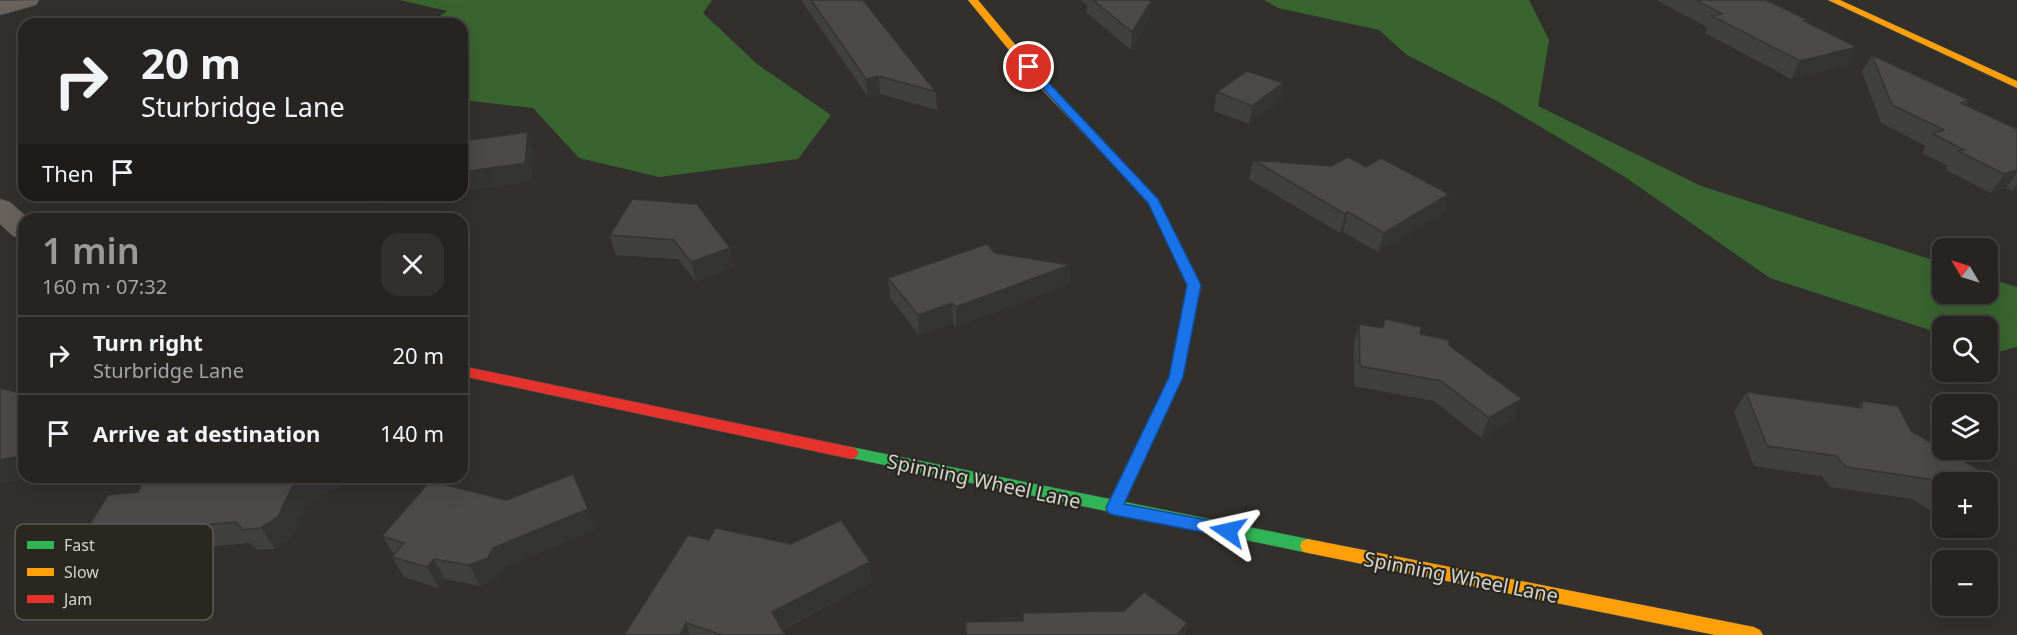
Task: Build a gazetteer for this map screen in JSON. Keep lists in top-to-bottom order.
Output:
{
  "streets": {
    "street": ["Spinning Wheel Lane"]
  },
  "legend": ["Fast", "Slow", "Jam"],
  "north": "top left",
  "page": {
    "turn": ["20 m", "Sturbridge Lane"],
    "then": "Then",
    "heading": ["1 min", "160 m · 07:32"],
    "map_buttons": ["+", "−"],
    "list": [
      {
        "name": "Turn right",
        "note": "Sturbridge Lane",
        "value": "20 m"
      },
      {
        "name": "Arrive at destination",
        "value": "140 m"
      }
    ]
  }
}
